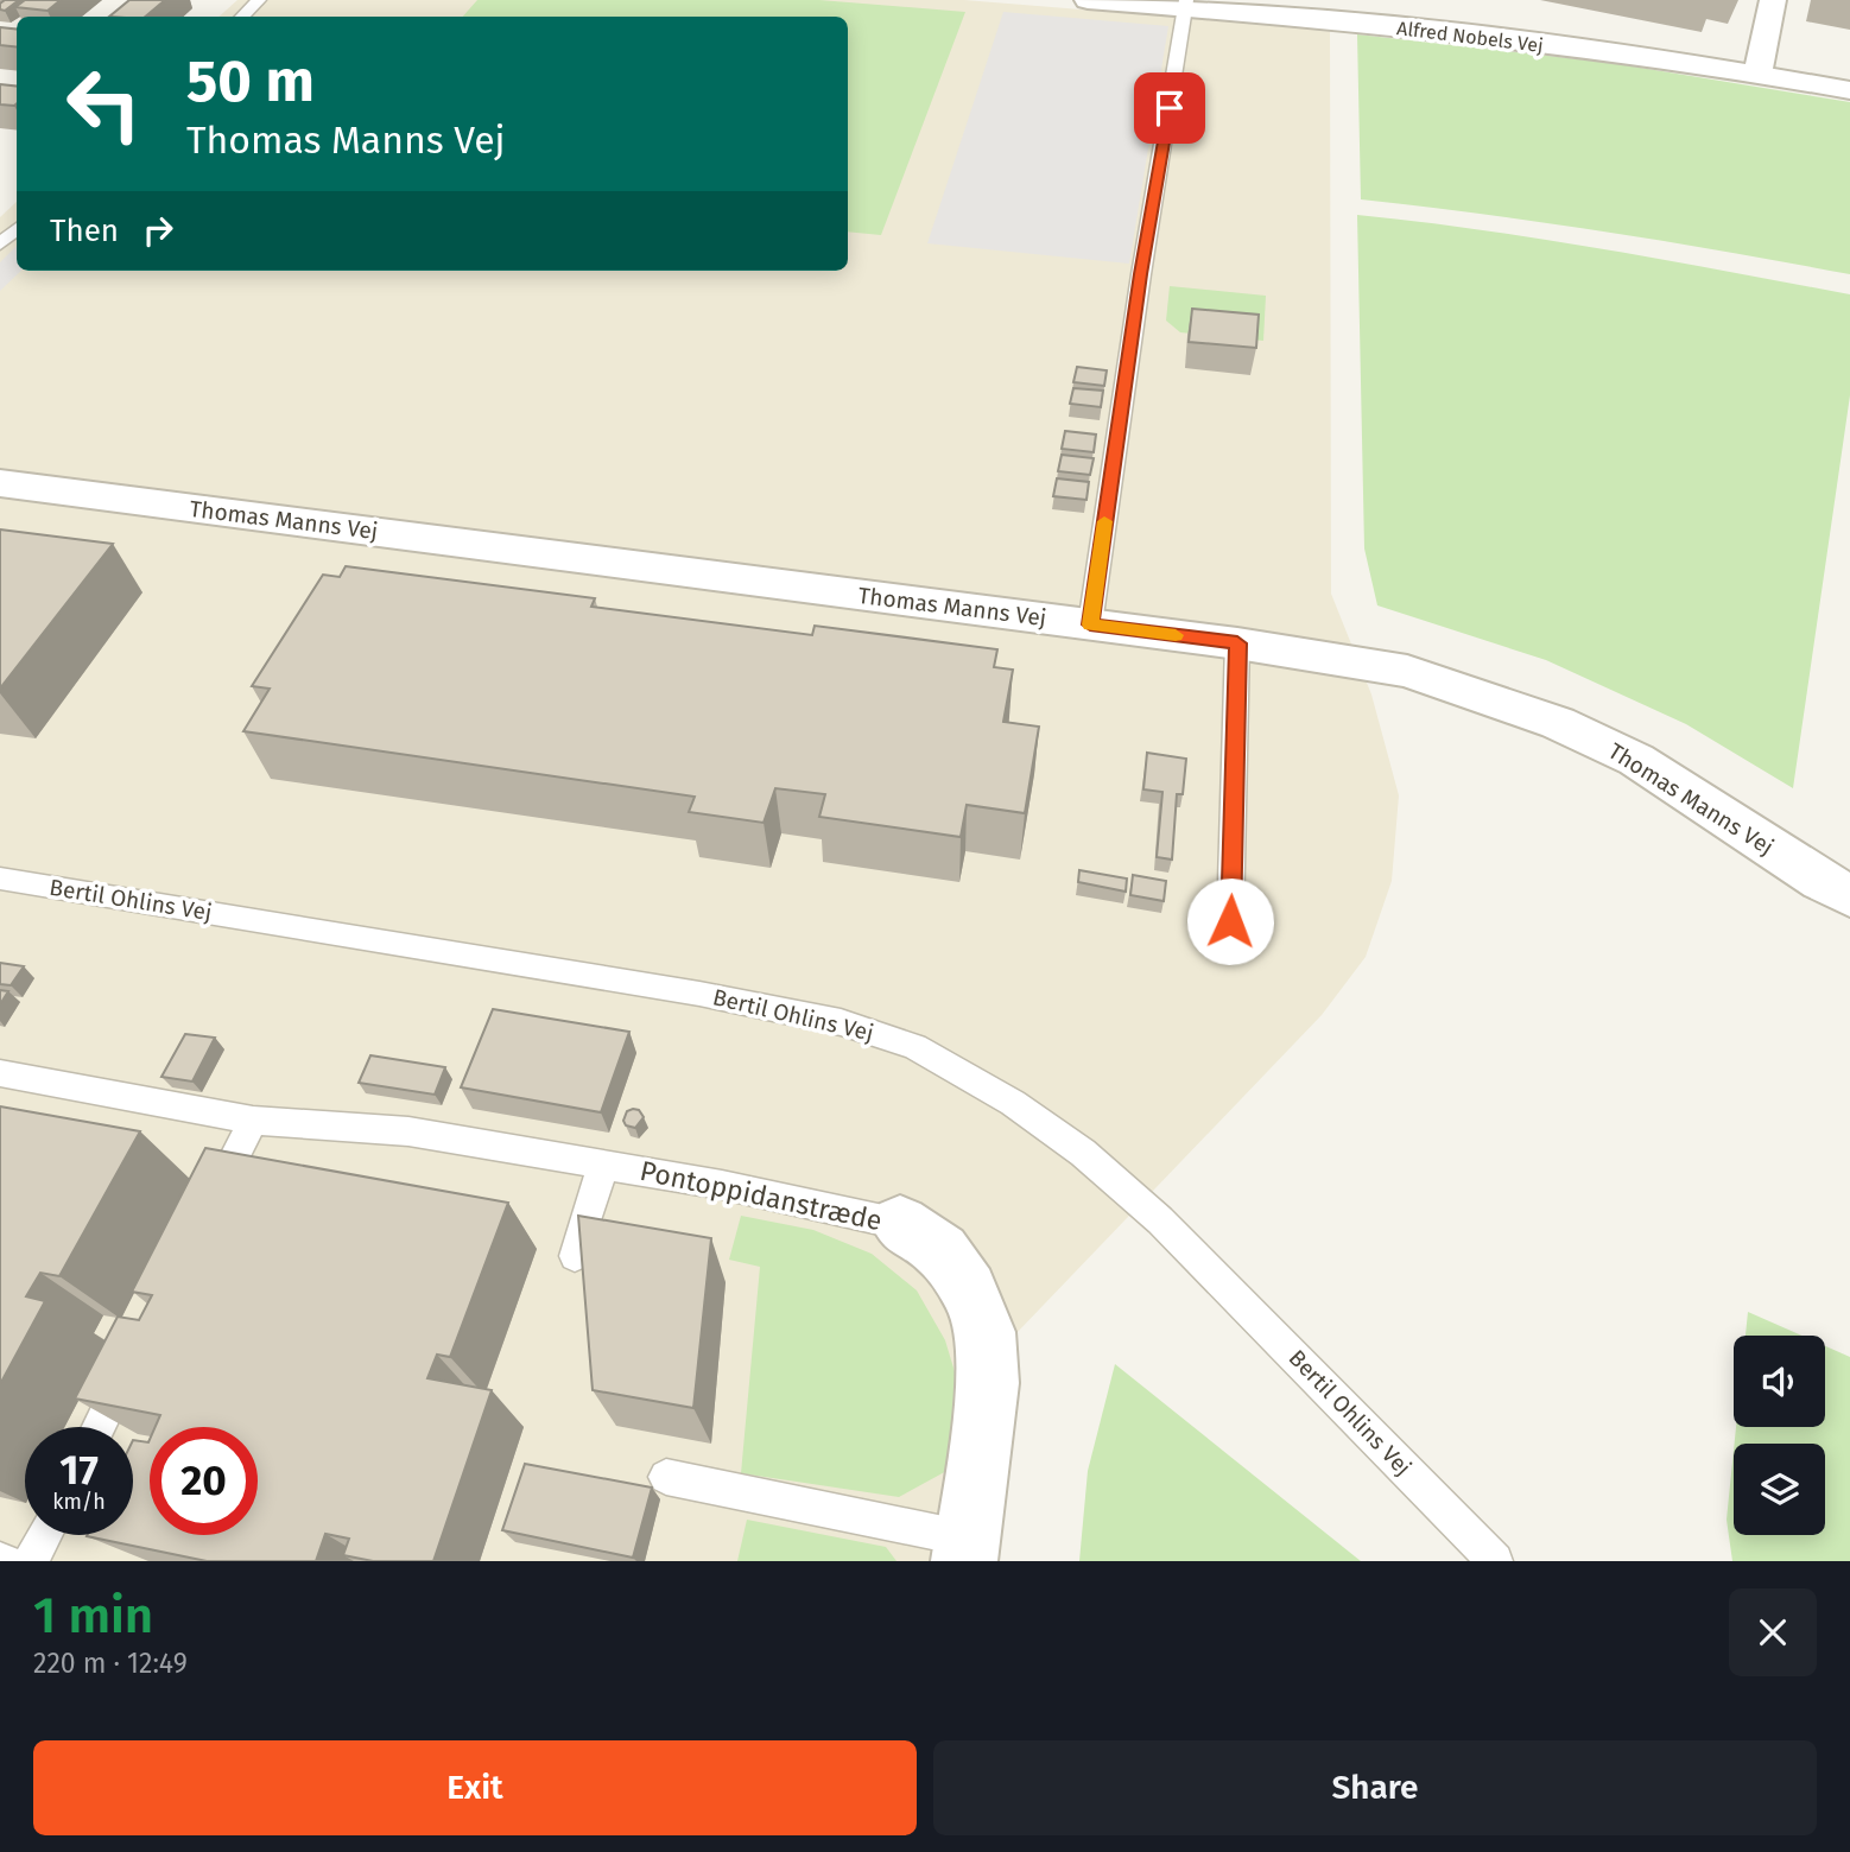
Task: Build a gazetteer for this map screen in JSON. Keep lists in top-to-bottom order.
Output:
{
  "streets": {
    "street": ["Alfred Nobels Vej", "Thomas Manns Vej", "Pontoppidanstræde"],
    "lane": ["Bertil Ohlins Vej"]
  },
  "page": {
    "turn": ["50 m", "Thomas Manns Vej"],
    "then": "Then",
    "speed": "17 km/h",
    "limit": "20",
    "heading": ["1 min", "220 m · 12:49"],
    "buttons": ["Exit", "Share"]
  }
}
